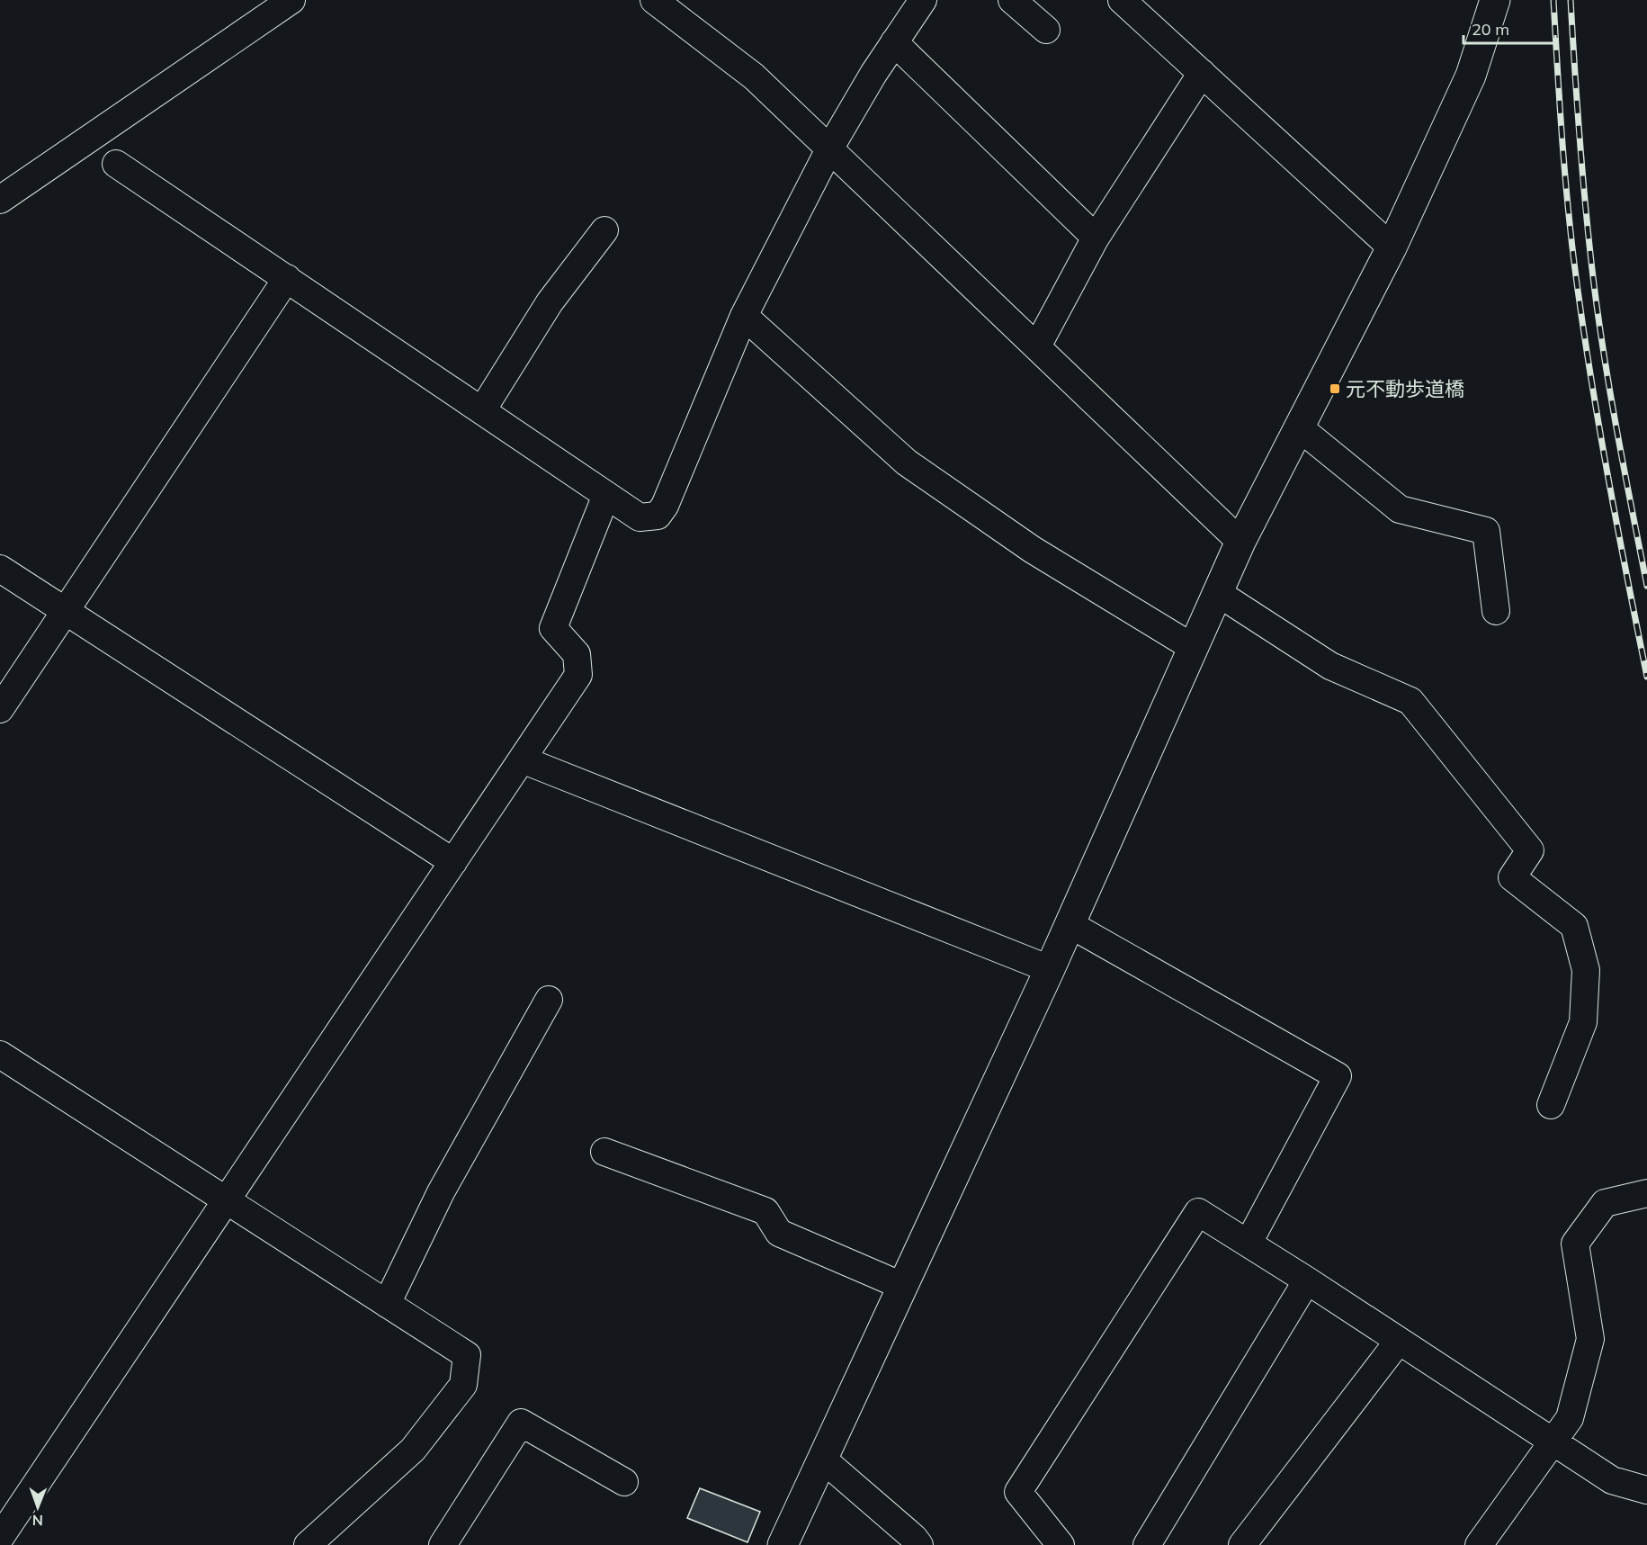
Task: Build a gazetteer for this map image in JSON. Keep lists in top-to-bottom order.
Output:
{
  "places": {
    "transit": ["元不動歩道橋"]
  },
  "scale_bar": "20 m",
  "north": "bottom"
}
